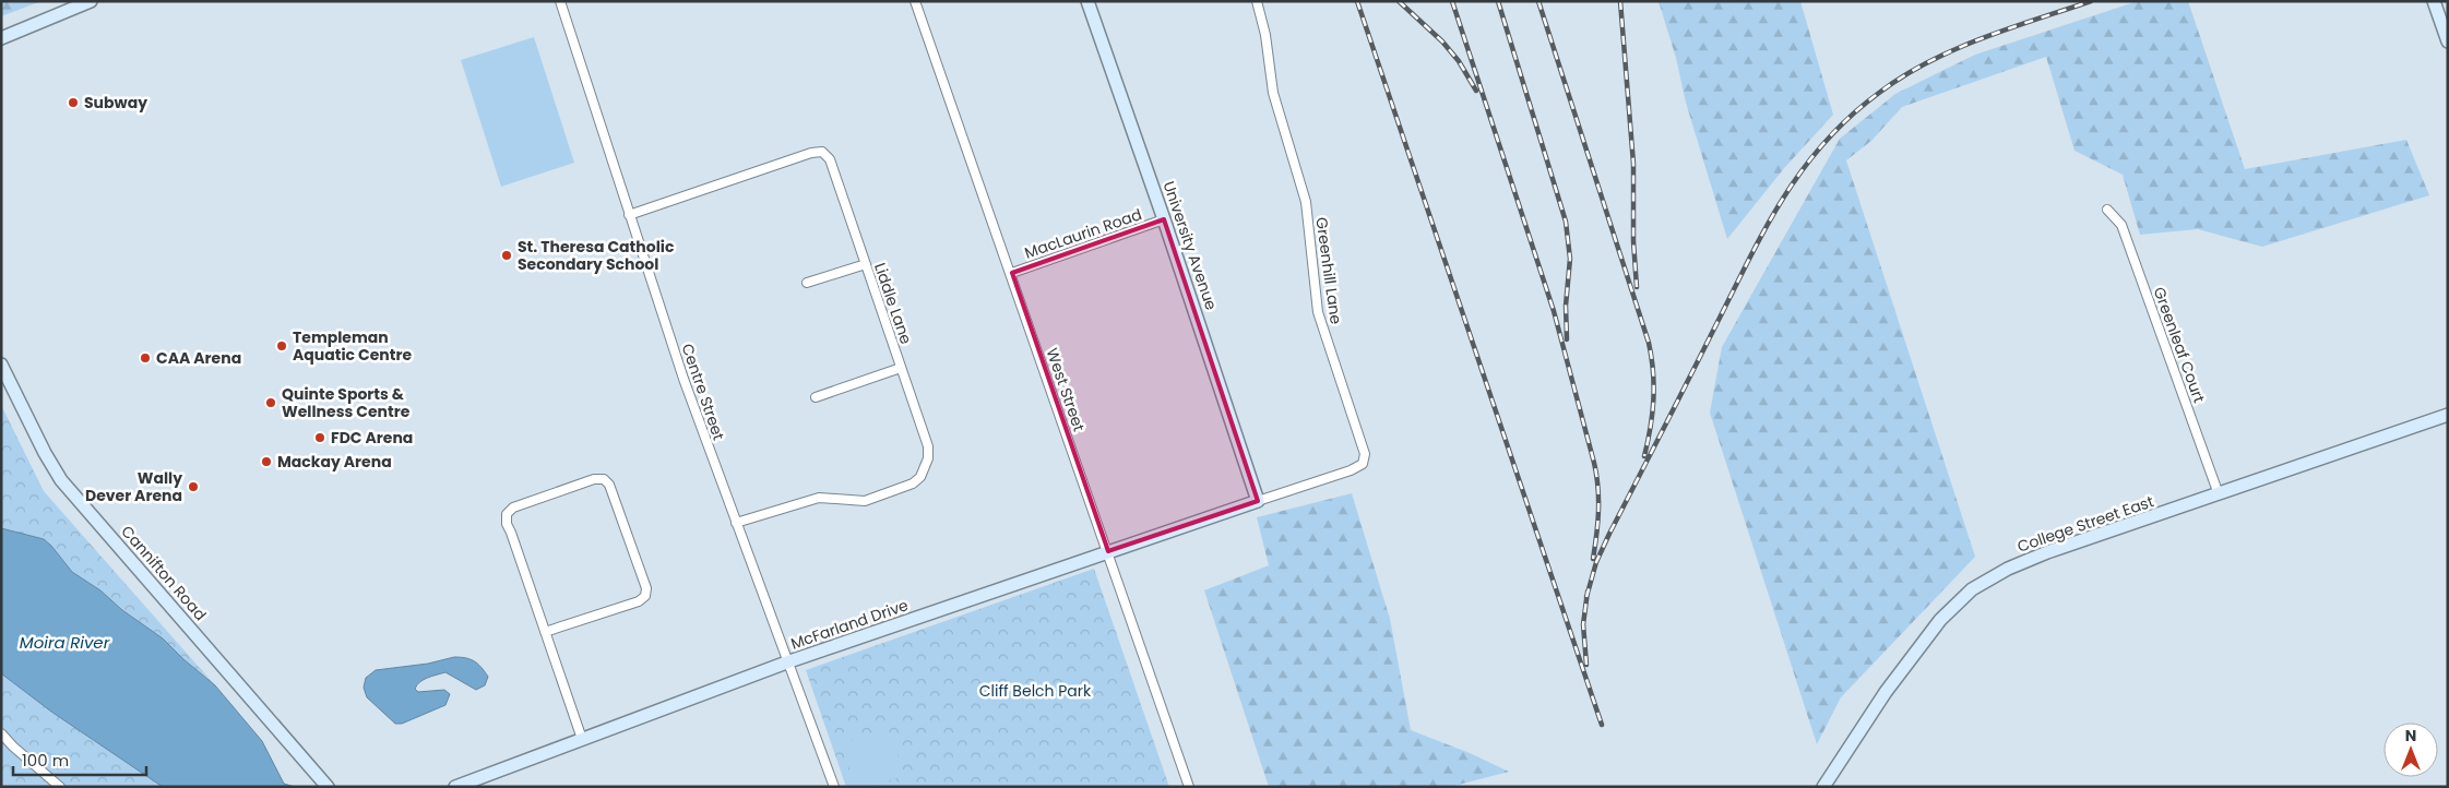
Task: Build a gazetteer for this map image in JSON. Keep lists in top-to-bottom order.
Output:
{
  "streets": {
    "street": [
      "MacLaurin Road",
      "University Avenue",
      "Greenhill Lane",
      "Liddle Lane",
      "Greenleaf Court",
      "West Street",
      "Centre Street",
      "College Street East",
      "Cannifton Road",
      "McFarland Drive"
    ]
  },
  "crossings": [
    ["MacLaurin Road", "University Avenue"],
    ["MacLaurin Road", "West Street"],
    ["University Avenue", "Greenhill Lane"],
    ["University Avenue", "McFarland Drive"],
    ["Greenhill Lane", "McFarland Drive"],
    ["Liddle Lane", "Centre Street"],
    ["Greenleaf Court", "College Street East"],
    ["West Street", "McFarland Drive"],
    ["Centre Street", "McFarland Drive"]
  ],
  "water": ["Moira River"],
  "parks": ["Cliff Belch Park"],
  "places": [
    "Subway",
    "St. Theresa Catholic Secondary School",
    "Templeman Aquatic Centre",
    "CAA Arena",
    "Quinte Sports & Wellness Centre",
    "FDC Arena",
    "Mackay Arena",
    "Wally Dever Arena"
  ],
  "scale_bar": "100 m",
  "north": "top"
}
